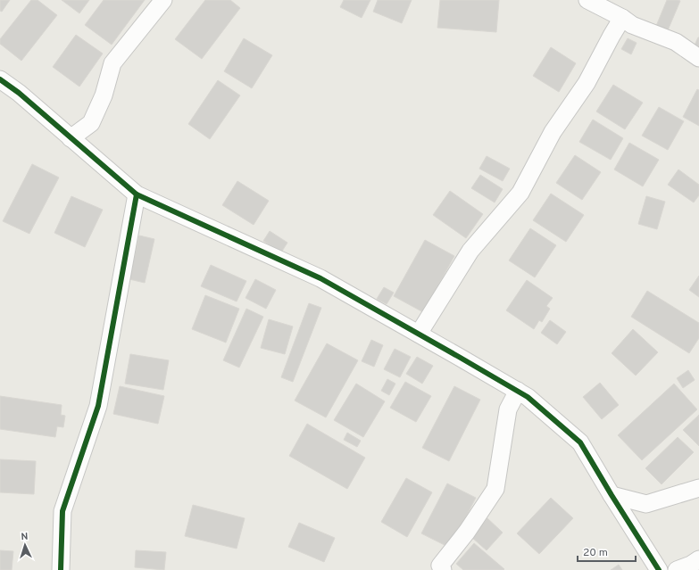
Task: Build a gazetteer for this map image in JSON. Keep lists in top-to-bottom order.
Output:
{
  "scale_bar": "20 m",
  "north": "top"
}
